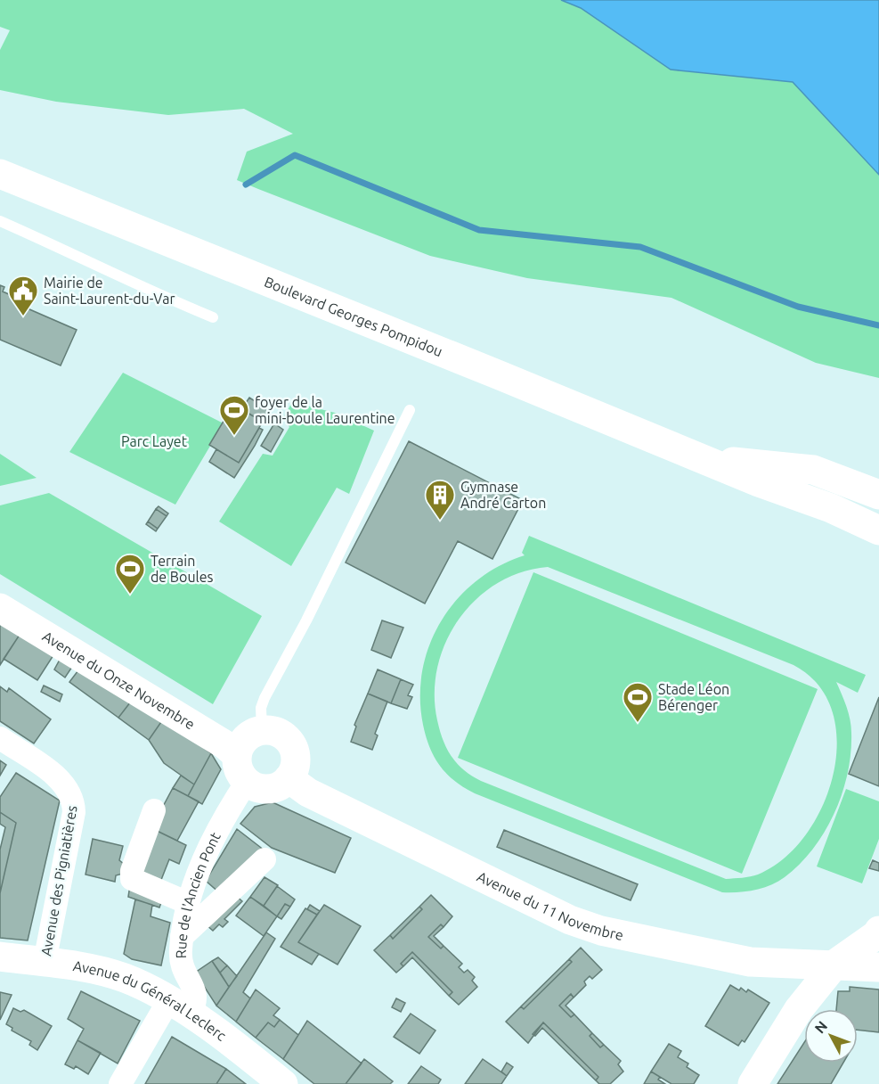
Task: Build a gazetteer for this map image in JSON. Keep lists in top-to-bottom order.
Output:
{
  "streets": {
    "main road": [
      "Boulevard Georges Pompidou",
      "Avenue du Onze Novembre",
      "Avenue du 11 Novembre",
      "Avenue du Général Leclerc"
    ],
    "street": ["Avenue des Pigniatières", "Rue de l'Ancien Pont"]
  },
  "crossings": [
    ["Avenue du Onze Novembre", "Rue de l'Ancien Pont"],
    ["Avenue du Onze Novembre", "Avenue du 11 Novembre"],
    ["Avenue des Pigniatières", "Avenue du Général Leclerc"],
    ["Rue de l'Ancien Pont", "Avenue du 11 Novembre"],
    ["Rue de l'Ancien Pont", "Avenue du Général Leclerc"]
  ],
  "parks": ["Parc Layet"],
  "places": {
    "public building": ["Mairie de Saint-Laurent-du-Var"],
    "sports": ["foyer de la mini-boule Laurentine", "Terrain de Boules", "Stade Léon Bérenger"],
    "building": ["Gymnase André Carton"]
  },
  "north": "top left"
}
